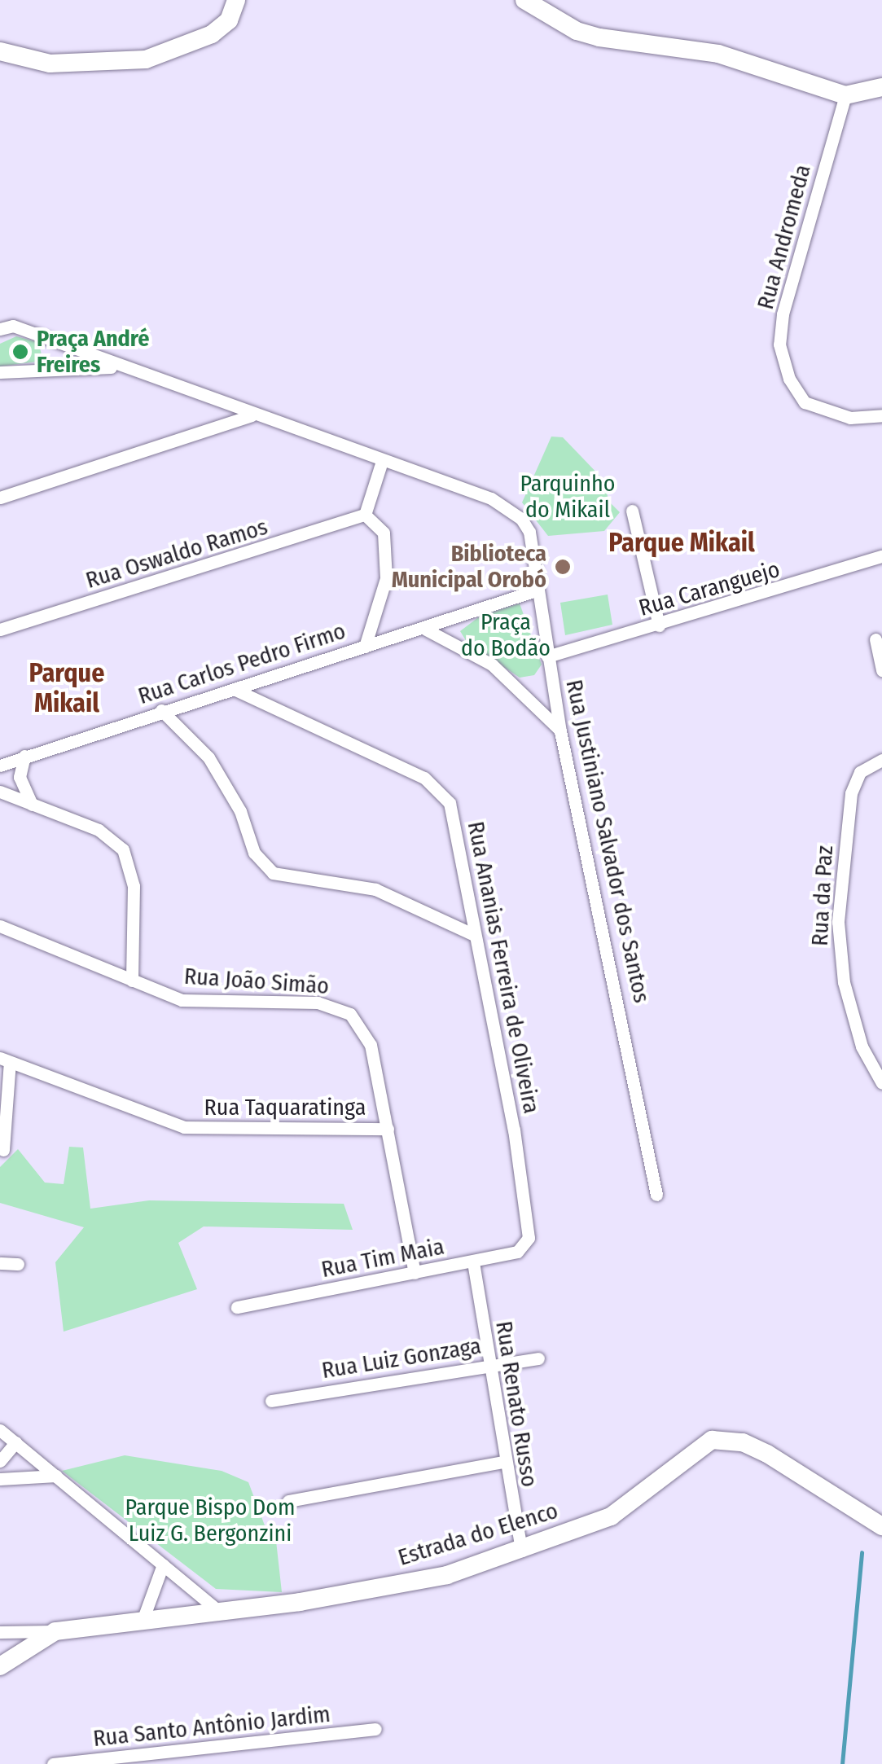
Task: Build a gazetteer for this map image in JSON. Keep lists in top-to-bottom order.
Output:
{
  "streets": {
    "street": [
      "Rua Andromeda",
      "Rua Oswaldo Ramos",
      "Rua Caranguejo",
      "Rua Carlos Pedro Firmo",
      "Rua Justiniano Salvador dos Santos",
      "Rua da Paz",
      "Rua Ananias Ferreira de Oliveira",
      "Rua João Simão",
      "Rua Taquaratinga",
      "Rua Tim Maia",
      "Rua Luiz Gonzaga",
      "Rua Renato Russo",
      "Estrada do Elenco",
      "Rua Santo Antônio Jardim"
    ]
  },
  "crossings": [
    ["Rua Caranguejo", "Rua Justiniano Salvador dos Santos"],
    ["Rua Carlos Pedro Firmo", "Rua Justiniano Salvador dos Santos"],
    ["Rua Carlos Pedro Firmo", "Rua Ananias Ferreira de Oliveira"],
    ["Rua Ananias Ferreira de Oliveira", "Rua Tim Maia"],
    ["Rua João Simão", "Rua Taquaratinga"],
    ["Rua João Simão", "Rua Tim Maia"],
    ["Rua Tim Maia", "Rua Renato Russo"],
    ["Rua Luiz Gonzaga", "Rua Renato Russo"],
    ["Rua Renato Russo", "Estrada do Elenco"]
  ],
  "districts": ["Parque Mikail", "Parque Mikail"],
  "parks": ["Parquinho do Mikail", "Praça do Bodão", "Parque Bispo Dom Luiz G. Bergonzini"],
  "places": ["Praça André Freires", "Biblioteca Municipal Orobó"]
}
